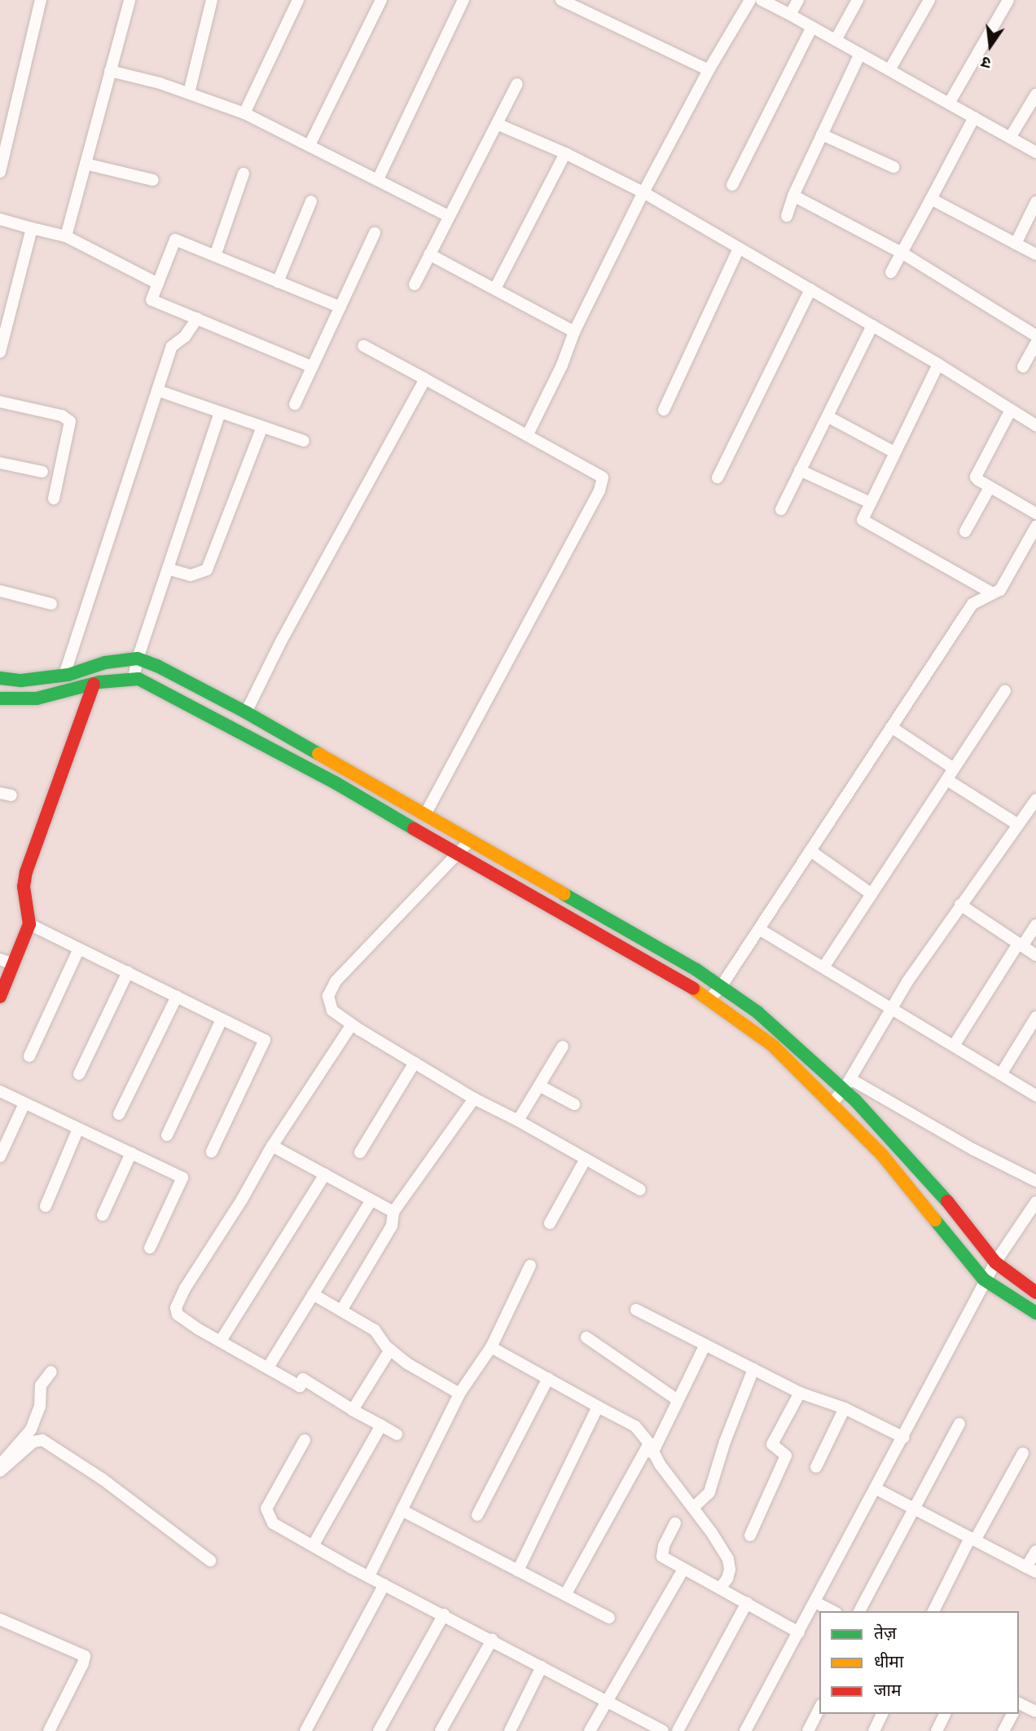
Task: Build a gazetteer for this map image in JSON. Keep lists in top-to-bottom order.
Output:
{
  "legend": ["तेज़", "धीमा", "जाम"],
  "north": "bottom"
}
